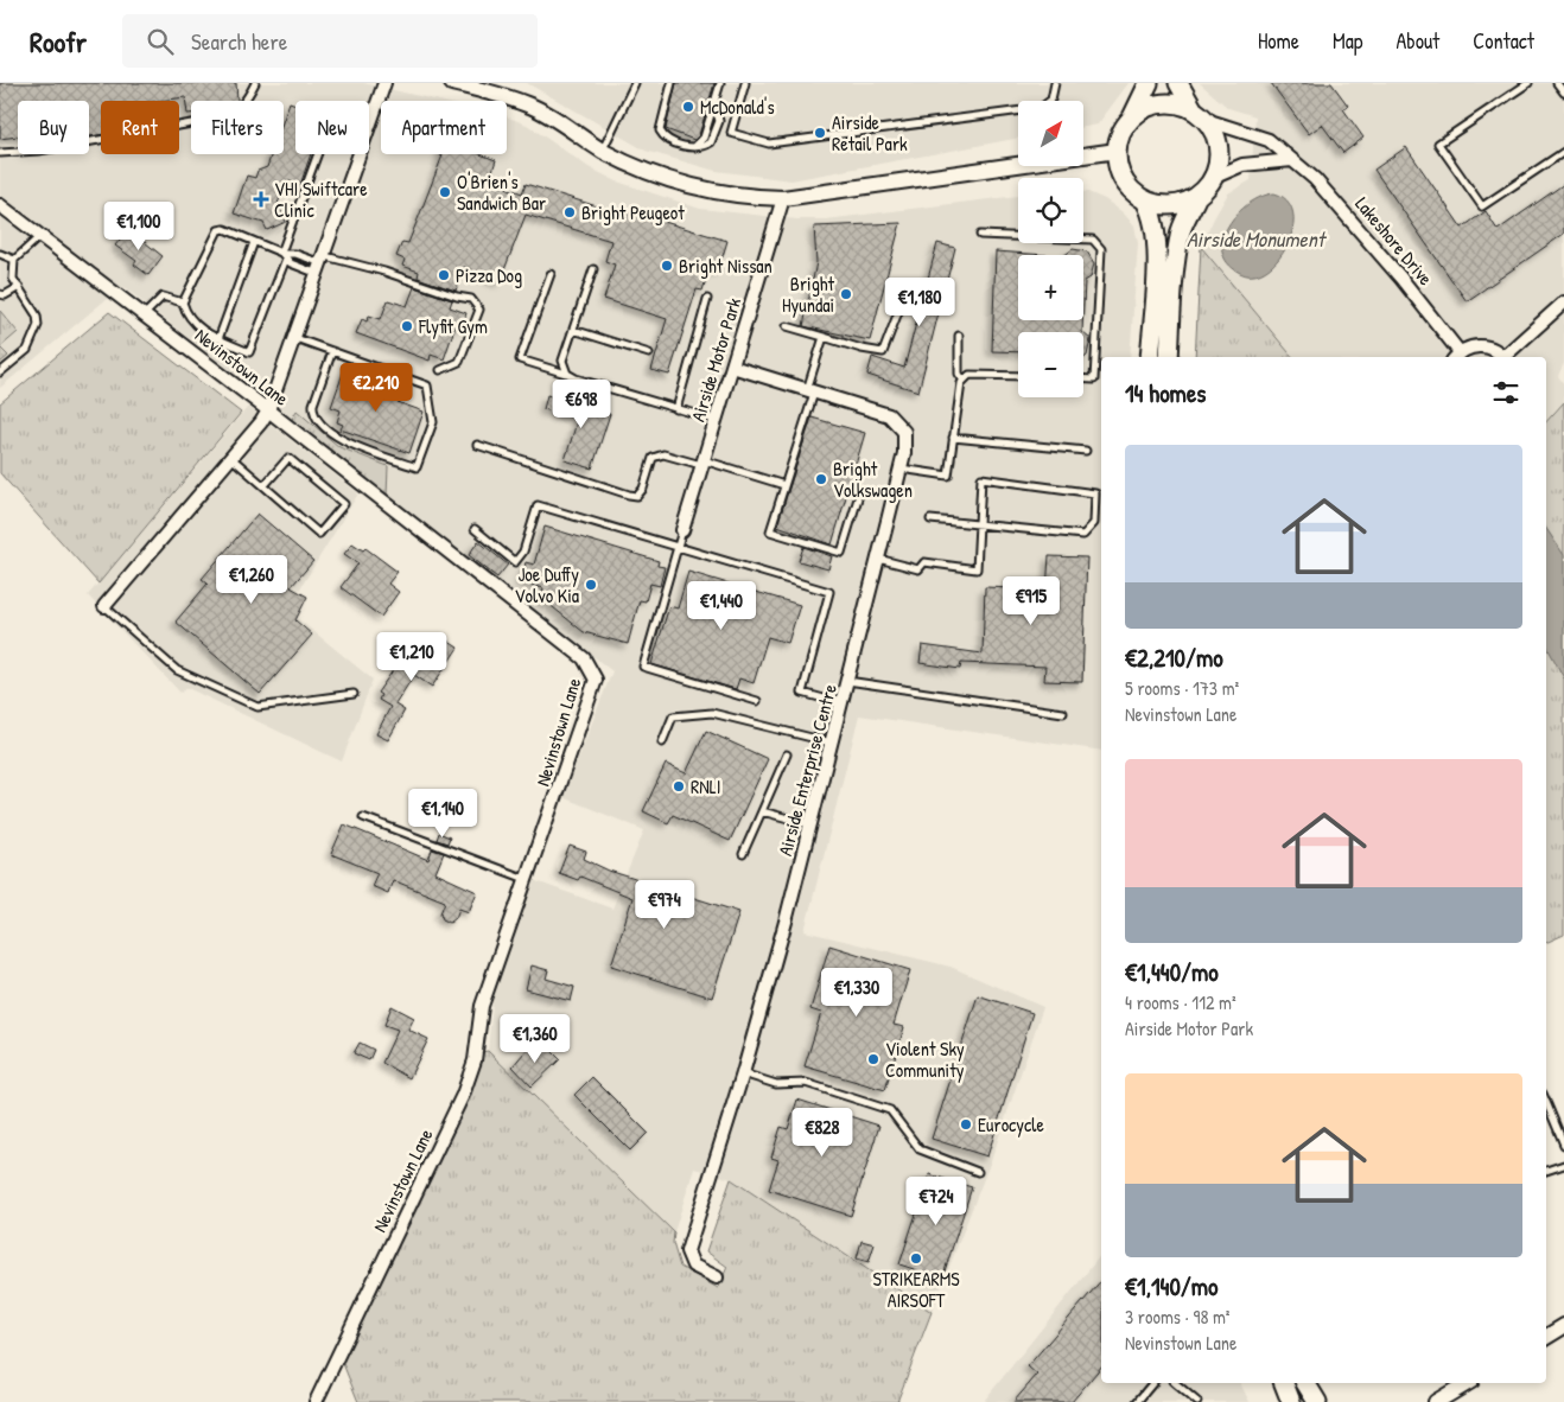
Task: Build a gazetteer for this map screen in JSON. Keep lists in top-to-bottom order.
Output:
{
  "streets": {
    "street": [
      "Lakeshore Drive",
      "Airside Motor Park",
      "Nevinstown Lane",
      "Airside Enterprise Centre"
    ]
  },
  "crossings": [
    ["Airside Motor Park", "Airside Enterprise Centre"]
  ],
  "water": ["Airside Monument"],
  "places": {
    "other": [
      "McDonald's",
      "Airside Retail Park",
      "O'Brien's Sandwich Bar",
      "Bright Peugeot",
      "Bright Nissan",
      "Pizza Dog",
      "Bright Hyundai",
      "Flyfit Gym",
      "Bright Volkswagen",
      "Joe Duffy Volvo Kia",
      "RNLI",
      "Violent Sky Community",
      "Eurocycle",
      "STRIKEARMS AIRSOFT"
    ],
    "health": ["VHI Swiftcare Clinic"]
  },
  "north": "top right",
  "page": {
    "header": "Roofr",
    "search": "Search here",
    "nav": [
      "Home",
      "Map",
      "About",
      "Contact"
    ],
    "map_buttons": ["+", "−"],
    "chip": [
      "Buy",
      "Rent",
      "Filters",
      "New",
      "Apartment"
    ],
    "price": [
      "€1,100",
      "€1,180",
      "€2,210",
      "€698",
      "€1,260",
      "€915",
      "€1,440",
      "€1,210",
      "€1,140",
      "€974",
      "€1,330",
      "€1,360",
      "€828",
      "€724"
    ],
    "heading": "14 homes",
    "list": [
      {
        "name": "€2,210/mo",
        "note": "5 rooms · 173 m² · Nevinstown Lane"
      },
      {
        "name": "€1,440/mo",
        "note": "4 rooms · 112 m² · Airside Motor Park"
      },
      {
        "name": "€1,140/mo",
        "note": "3 rooms · 98 m² · Nevinstown Lane"
      }
    ]
  }
}
